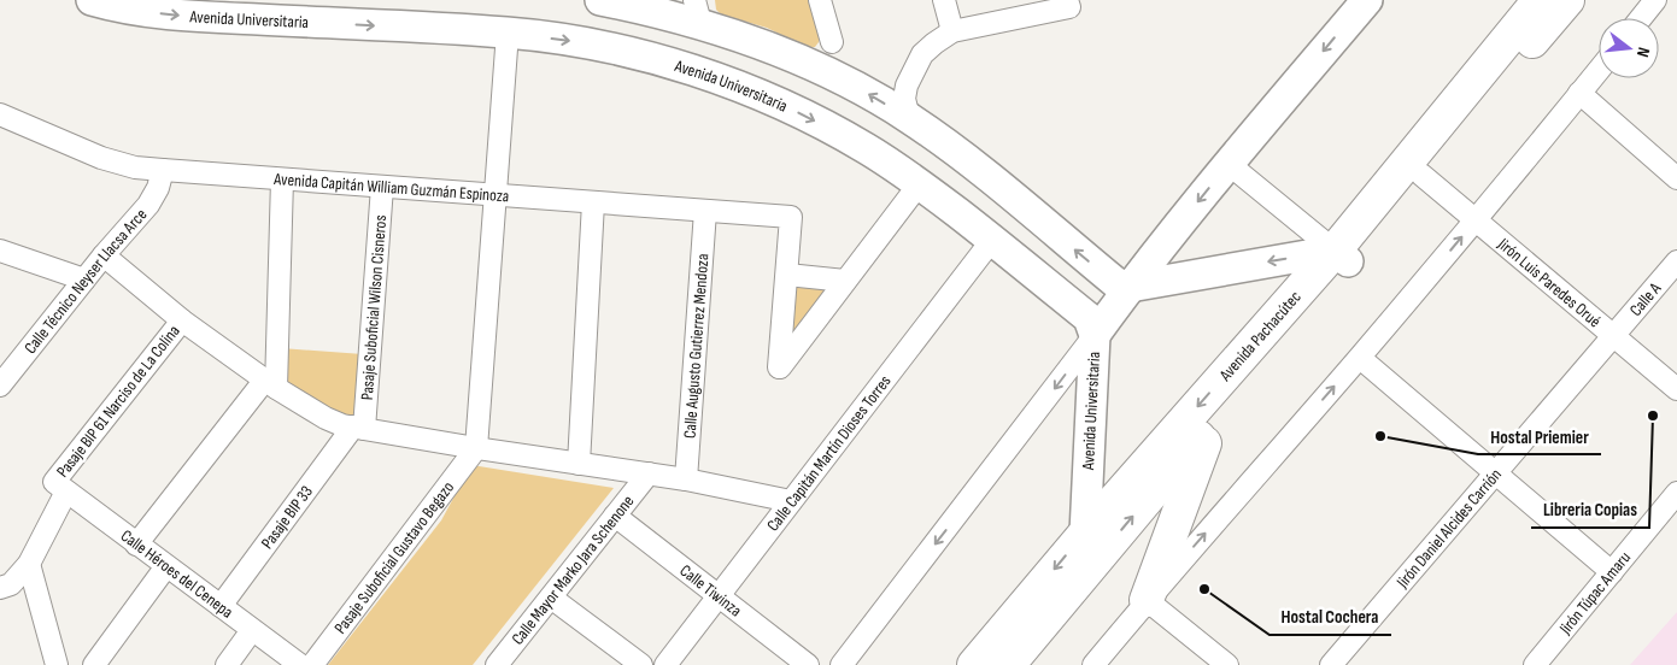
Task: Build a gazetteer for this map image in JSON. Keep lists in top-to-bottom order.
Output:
{
  "streets": {
    "main road": ["Avenida Pachacútec"],
    "street": [
      "Avenida Universitaria",
      "Avenida Capitán William Guzmán Espinoza",
      "Calle Técnico Neyser Llacsa Arce",
      "Jirón Luis Paredes Orué",
      "Calle A",
      "Pasaje Suboficial Wilson Cisneros",
      "Calle Augusto Gutierrez Mendoza",
      "Pasaje BIP 61 Narciso de La Colina",
      "Calle Capitán Martín Dioses Torres",
      "Pasaje BIP 33",
      "Jirón Daniel Alcides Carrión",
      "Pasaje Suboficial Gustavo Begazo",
      "Calle Mayor Marko Jara Schenone",
      "Calle Héroes del Cenepa",
      "Calle Tiwinza",
      "Jirón Túpac Amaru"
    ]
  },
  "crossings": [
    ["Avenida Universitaria", "Avenida Pachacútec"],
    ["Avenida Universitaria", "Calle Capitán Martín Dioses Torres"],
    ["Avenida Capitán William Guzmán Espinoza", "Calle Técnico Neyser Llacsa Arce"],
    ["Avenida Capitán William Guzmán Espinoza", "Pasaje Suboficial Wilson Cisneros"],
    ["Avenida Capitán William Guzmán Espinoza", "Calle Augusto Gutierrez Mendoza"],
    ["Jirón Luis Paredes Orué", "Calle A"],
    ["Jirón Luis Paredes Orué", "Avenida Pachacútec"],
    ["Jirón Luis Paredes Orué", "Jirón Daniel Alcides Carrión"],
    ["Calle A", "Jirón Daniel Alcides Carrión"],
    ["Pasaje Suboficial Wilson Cisneros", "Pasaje BIP 33"],
    ["Pasaje BIP 61 Narciso de La Colina", "Calle Héroes del Cenepa"],
    ["Calle Capitán Martín Dioses Torres", "Calle Tiwinza"],
    ["Pasaje BIP 33", "Calle Héroes del Cenepa"],
    ["Calle Mayor Marko Jara Schenone", "Calle Tiwinza"]
  ],
  "places": ["Libreria Copias", "Hostal Priemier", "Hostal Cochera"],
  "north": "right"
}
